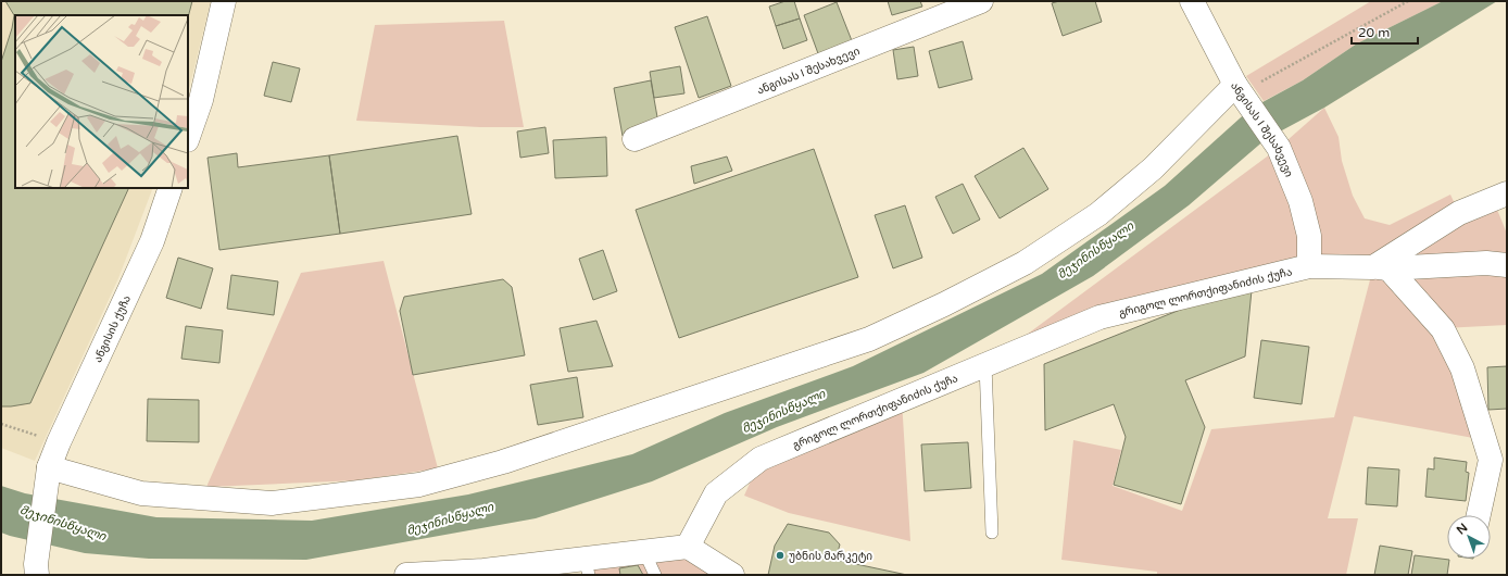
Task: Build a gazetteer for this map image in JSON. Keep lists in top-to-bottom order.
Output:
{
  "streets": {
    "street": ["ანგისას I შესახვევი", "გრიგოლ ლორთქიფანიძის ქუჩა", "ანგისის ქუჩა"]
  },
  "crossings": [
    ["ანგისას I შესახვევი", "გრიგოლ ლორთქიფანიძის ქუჩა"]
  ],
  "water": ["მეჯინისწყალი"],
  "places": ["უბნის მარკეტი"],
  "scale_bar": "20 m",
  "north": "top left"
}
